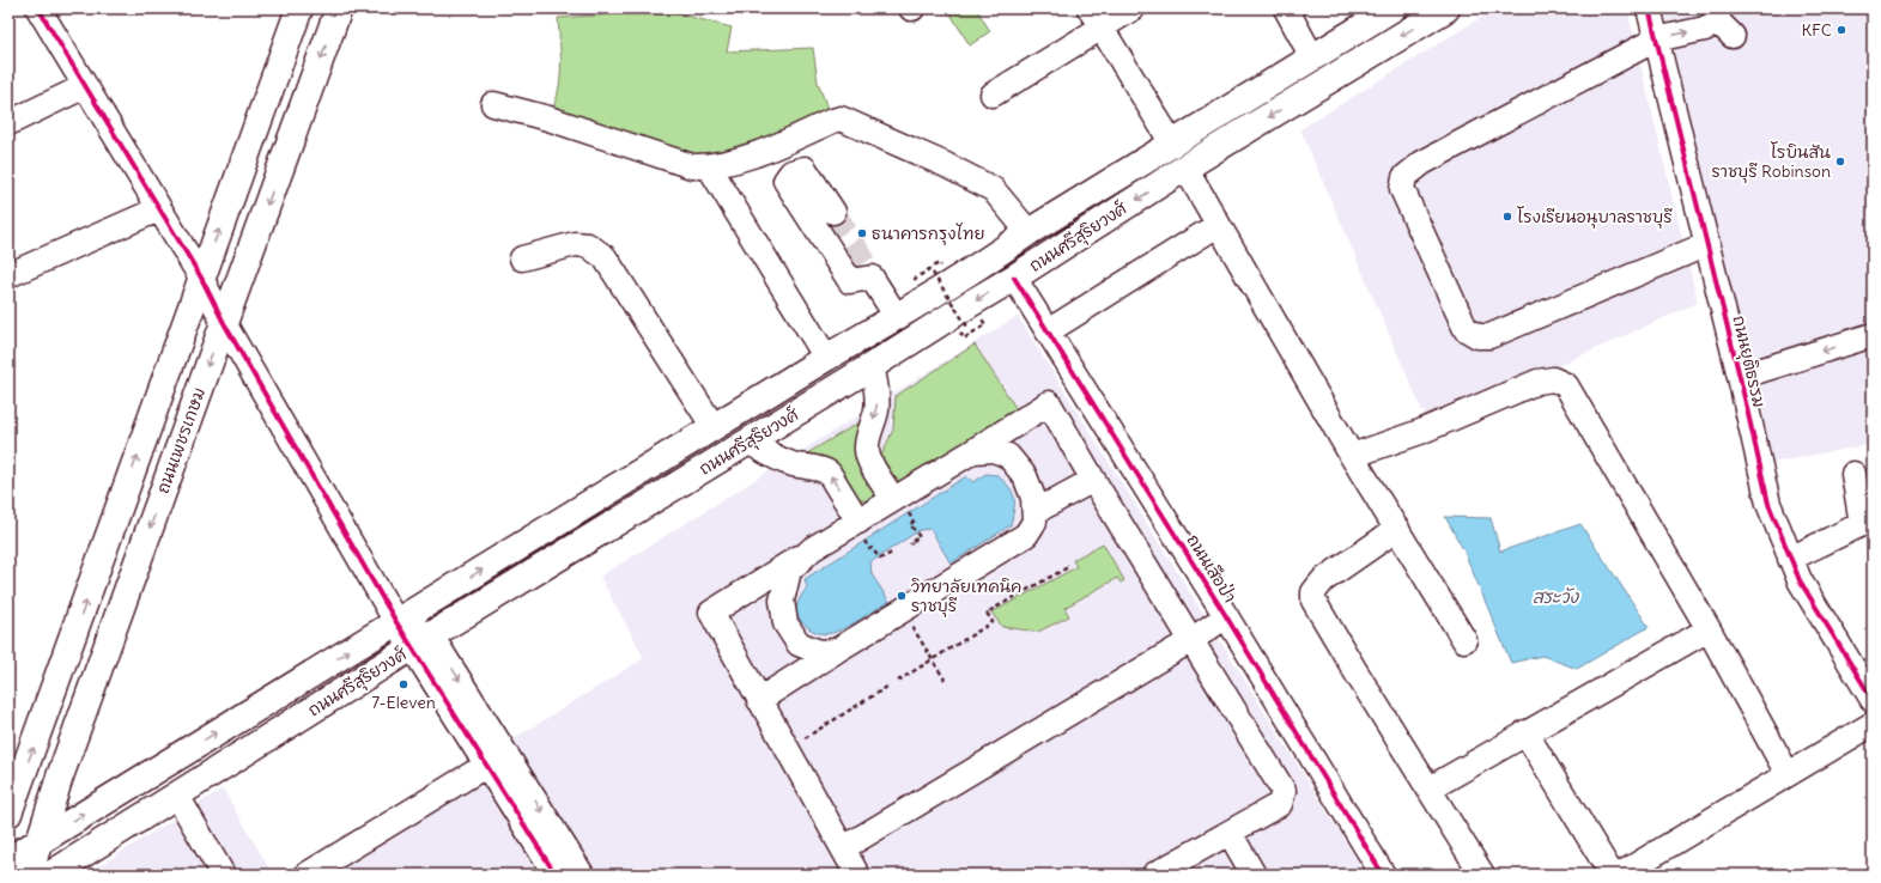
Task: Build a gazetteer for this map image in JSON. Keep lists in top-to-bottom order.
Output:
{
  "streets": {
    "main road": ["ถนนศรีสุริยวงศ์", "ถนนเพชรเกษม"],
    "street": ["ถนนยุติธรรม", "ถนนเสือป่า"]
  },
  "crossings": [
    ["ถนนศรีสุริยวงศ์", "ถนนเพชรเกษม"],
    ["ถนนศรีสุริยวงศ์", "ถนนเสือป่า"]
  ],
  "water": ["สระวัง"],
  "places": [
    "KFC",
    "โรบินสัน ราชบุรี Robinson",
    "โรงเรียนอนุบาลราชบุรี",
    "ธนาคารกรุงไทย",
    "วิทยาลัยเทคนิค ราชบุรี",
    "7-Eleven"
  ]
}
